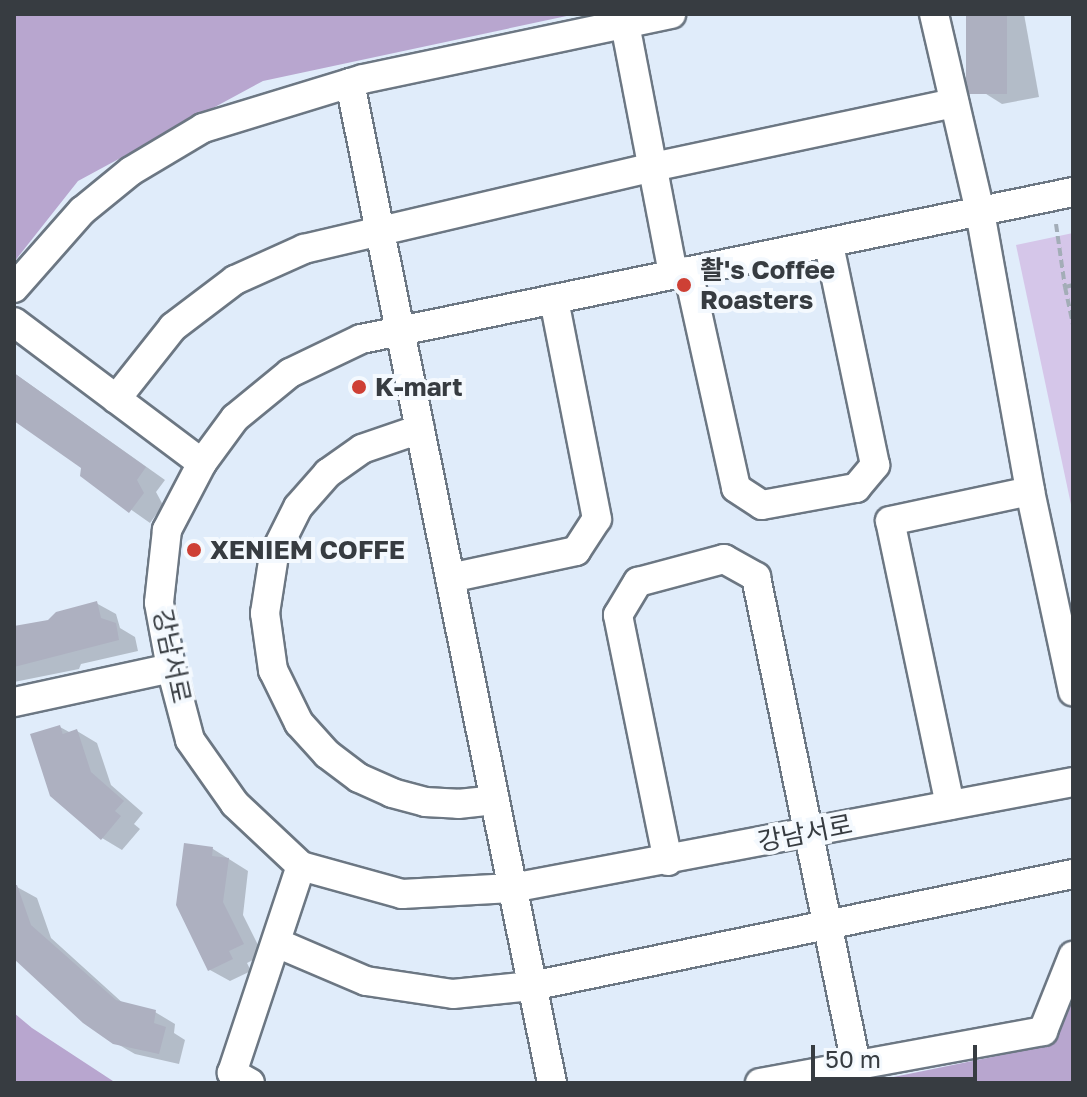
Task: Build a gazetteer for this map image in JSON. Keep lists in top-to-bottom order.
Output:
{
  "streets": {
    "street": ["강남서로"]
  },
  "places": ["촬's Coffee Roasters", "K-mart", "XENIEM COFFE"],
  "scale_bar": "50 m"
}
